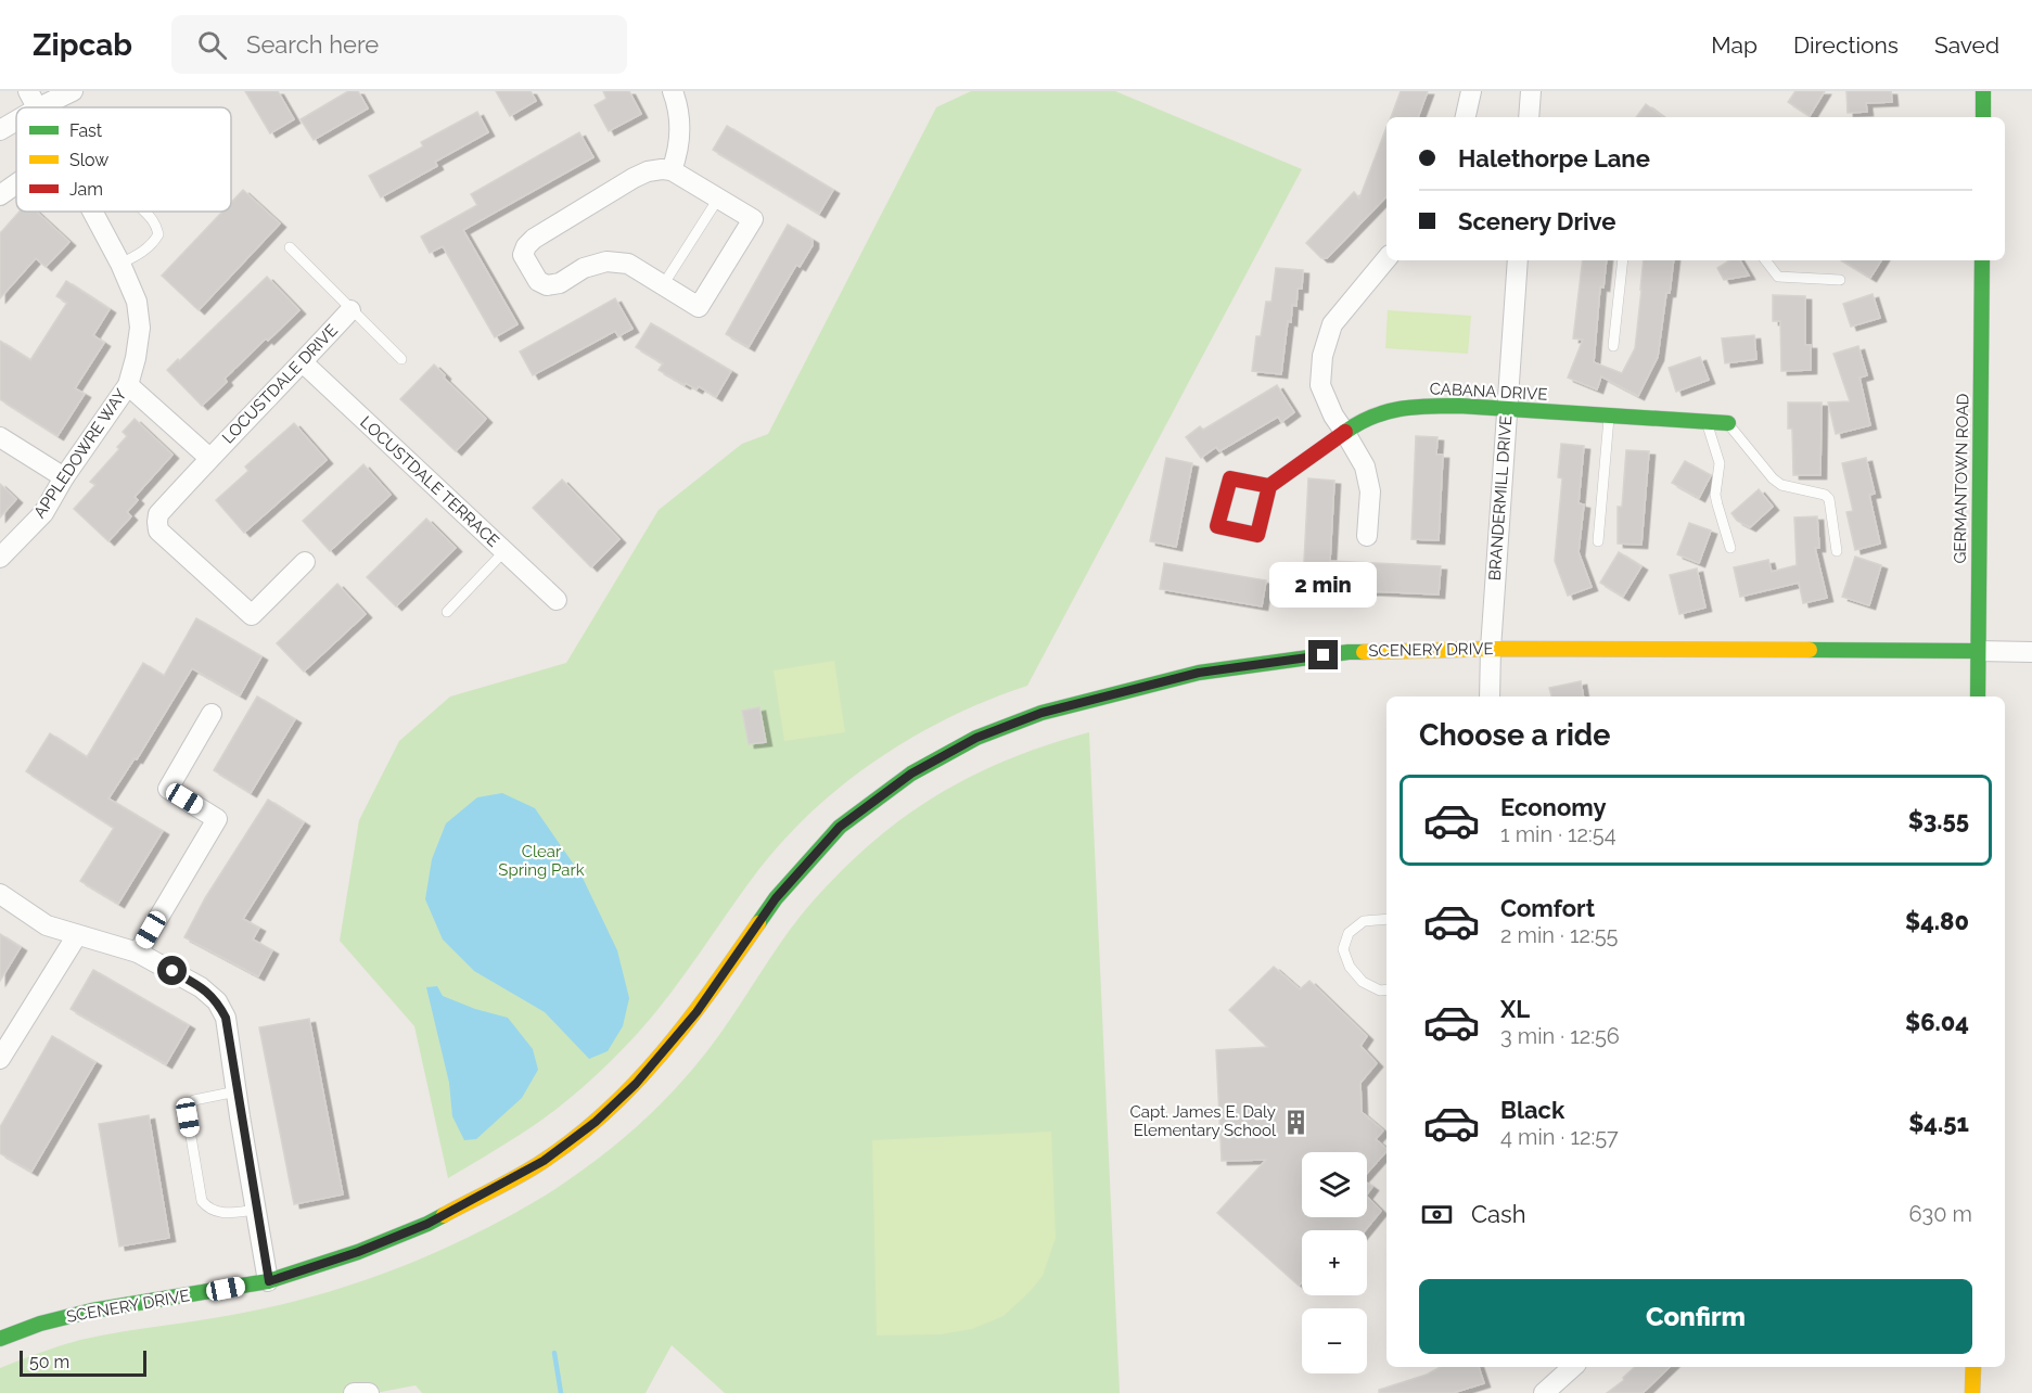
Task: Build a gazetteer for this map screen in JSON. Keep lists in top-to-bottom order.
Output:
{
  "streets": {
    "street": [
      "LOCUSTDALE DRIVE",
      "CABANA DRIVE",
      "APPLEDOWRE WAY",
      "GERMANTOWN ROAD",
      "LOCUSTDALE TERRACE",
      "BRANDERMILL DRIVE",
      "SCENERY DRIVE"
    ]
  },
  "crossings": [
    ["LOCUSTDALE DRIVE", "APPLEDOWRE WAY"],
    ["LOCUSTDALE DRIVE", "LOCUSTDALE TERRACE"],
    ["CABANA DRIVE", "BRANDERMILL DRIVE"],
    ["GERMANTOWN ROAD", "SCENERY DRIVE"],
    ["BRANDERMILL DRIVE", "SCENERY DRIVE"]
  ],
  "parks": ["Clear Spring Park"],
  "places": {
    "building": ["Capt. James E. Daly Elementary School"]
  },
  "legend": ["Fast", "Slow", "Jam"],
  "scale_bar": "50 m",
  "page": {
    "header": "Zipcab",
    "search": "Search here",
    "nav": ["Map", "Directions", "Saved"],
    "banner": ["Halethorpe Lane", "Scenery Drive"],
    "bubble": "2 min",
    "heading": "Choose a ride",
    "list": [
      {
        "name": "Economy",
        "note": "1 min · 12:54",
        "value": "$3.55"
      },
      {
        "name": "Comfort",
        "note": "2 min · 12:55",
        "value": "$4.80"
      },
      {
        "name": "XL",
        "note": "3 min · 12:56",
        "value": "$6.04"
      },
      {
        "name": "Black",
        "note": "4 min · 12:57",
        "value": "$4.51"
      }
    ],
    "map_buttons": ["+", "−"],
    "pay": ["Cash", "630 m"],
    "buttons": "Confirm",
    "scale": "50 m"
  }
}
